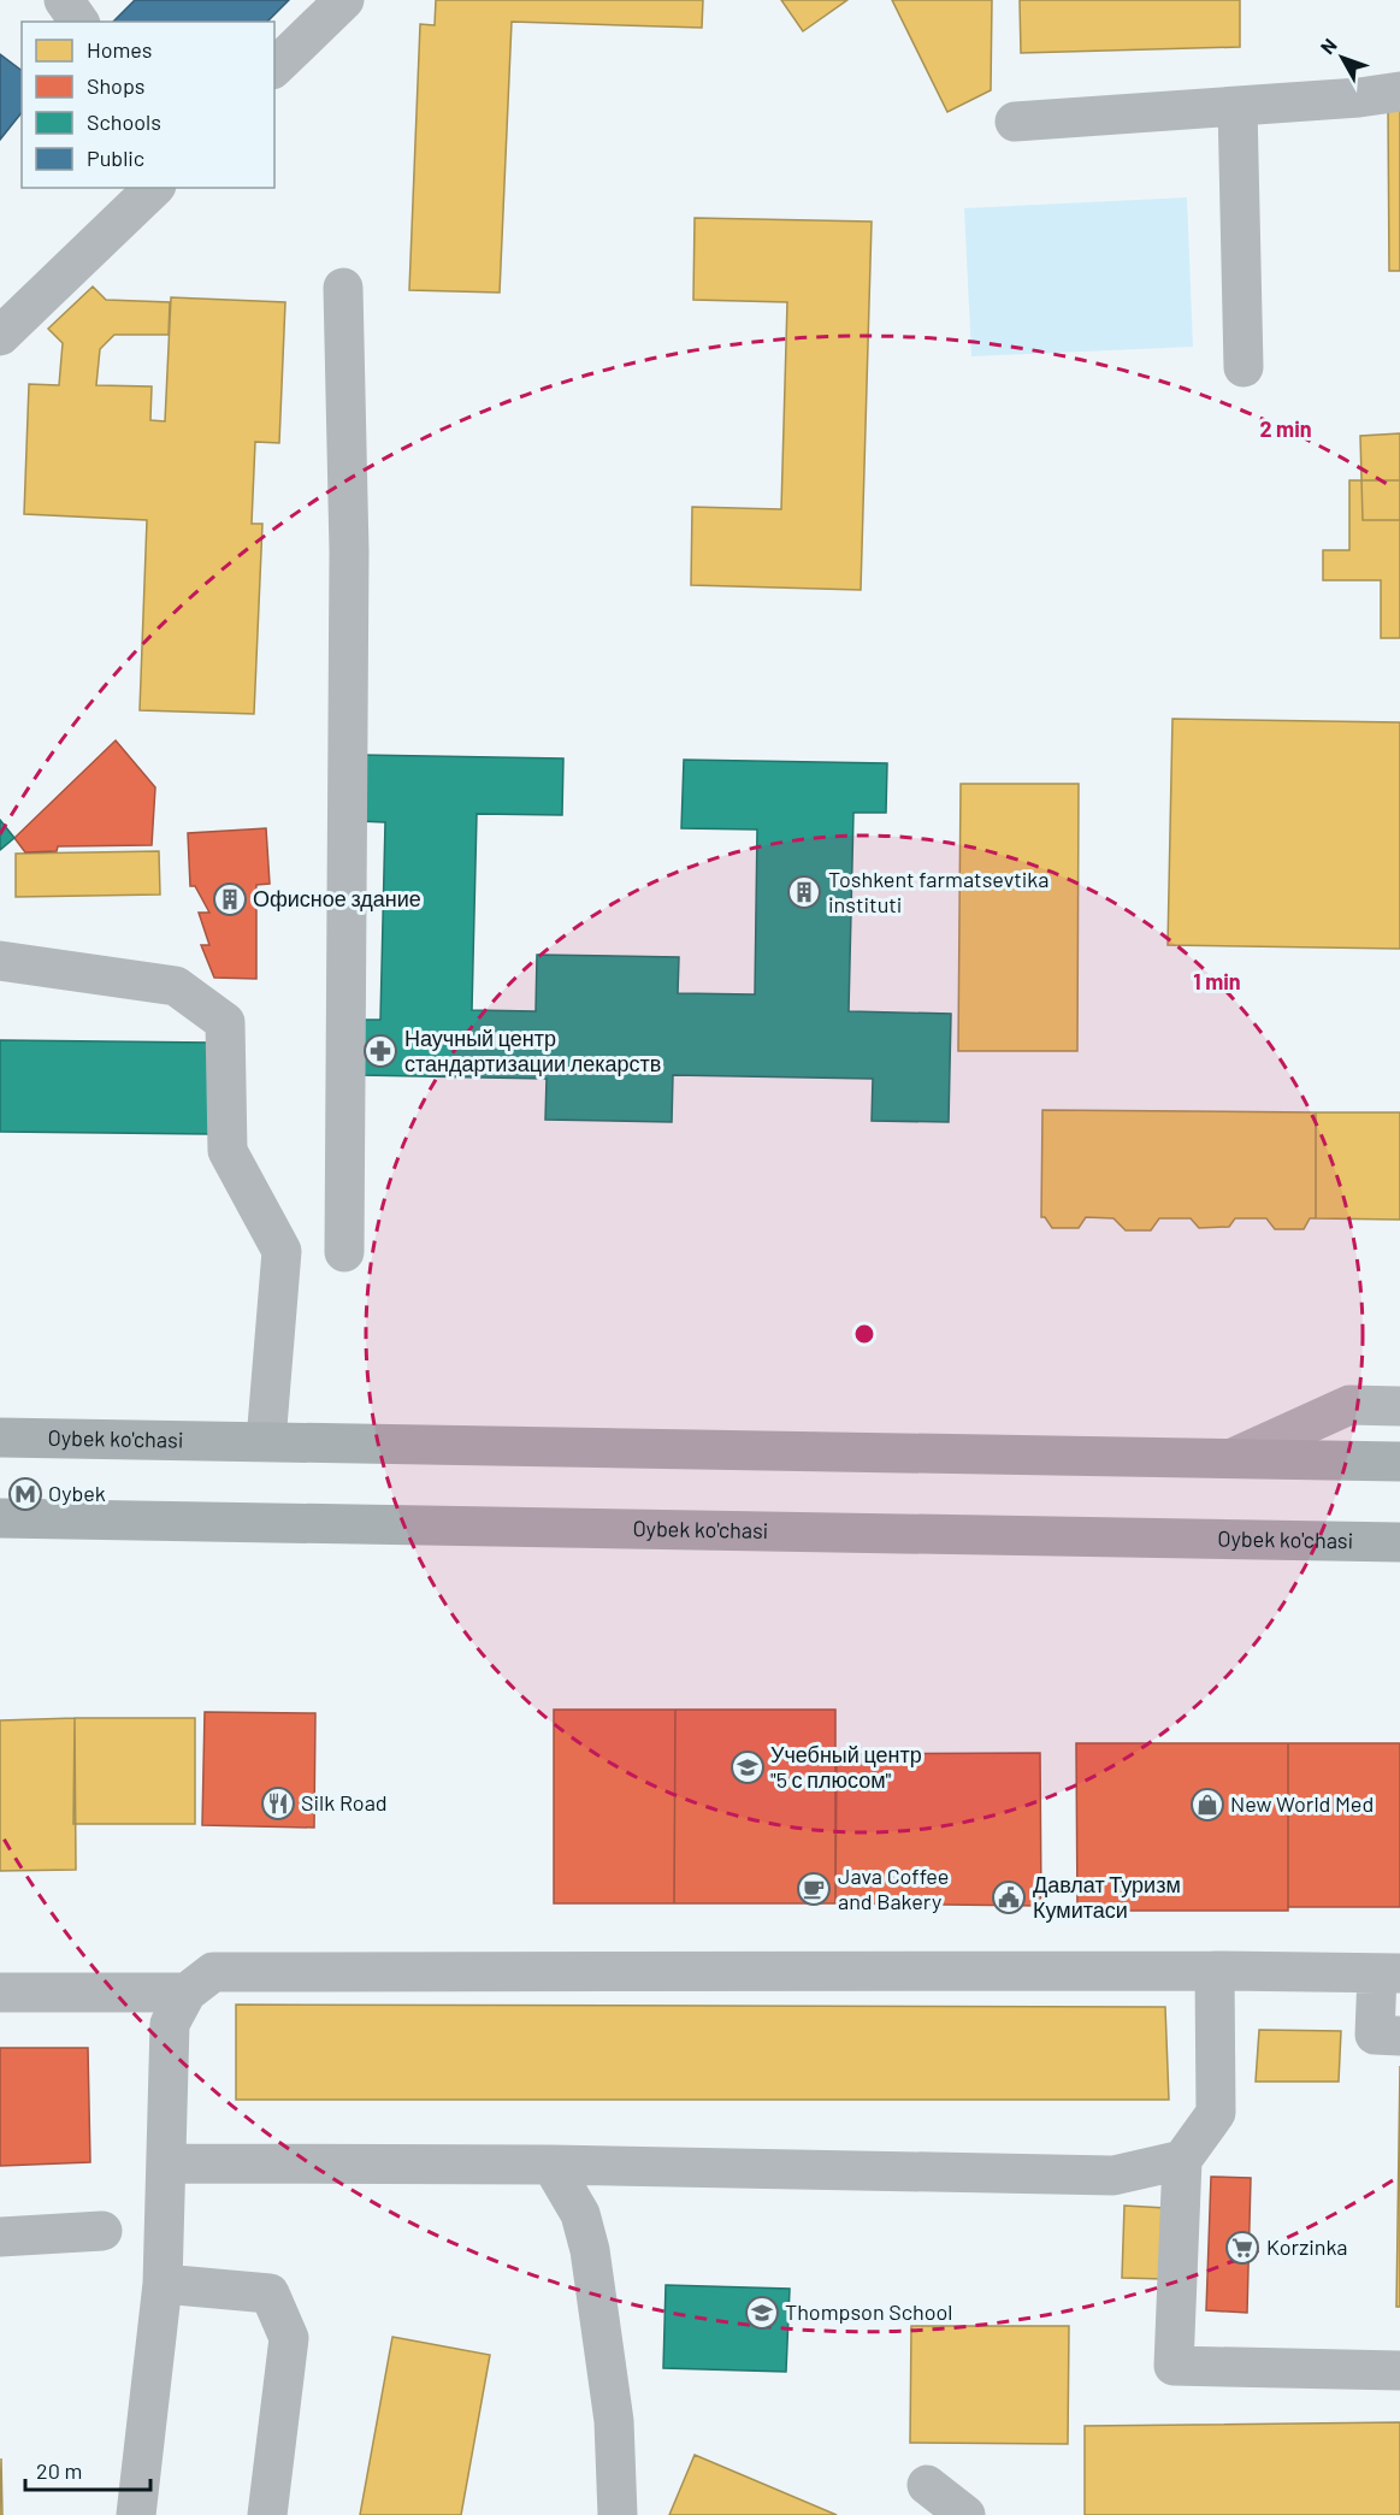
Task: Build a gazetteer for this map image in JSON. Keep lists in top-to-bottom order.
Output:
{
  "streets": {
    "main road": ["Oybek ko'chasi"]
  },
  "places": {
    "building": ["Toshkent farmatsevtika instituti", "Офисное здание"],
    "pharmacy": ["Научный центр стандартизации лекарств"],
    "metro station": ["Oybek"],
    "school or university": ["Учебный центр \"5 с плюсом\"", "Thompson School"],
    "restaurant": ["Silk Road"],
    "shop": ["New World Med"],
    "cafe": ["Java Coffee and Bakery"],
    "public building": ["Давлат Туризм Кумитаси"],
    "supermarket": ["Korzinka"]
  },
  "legend": [
    "Homes",
    "Shops",
    "Schools",
    "Public"
  ],
  "scale_bar": "20 m",
  "north": "top left",
  "rings": ["2 min", "1 min"]
}
